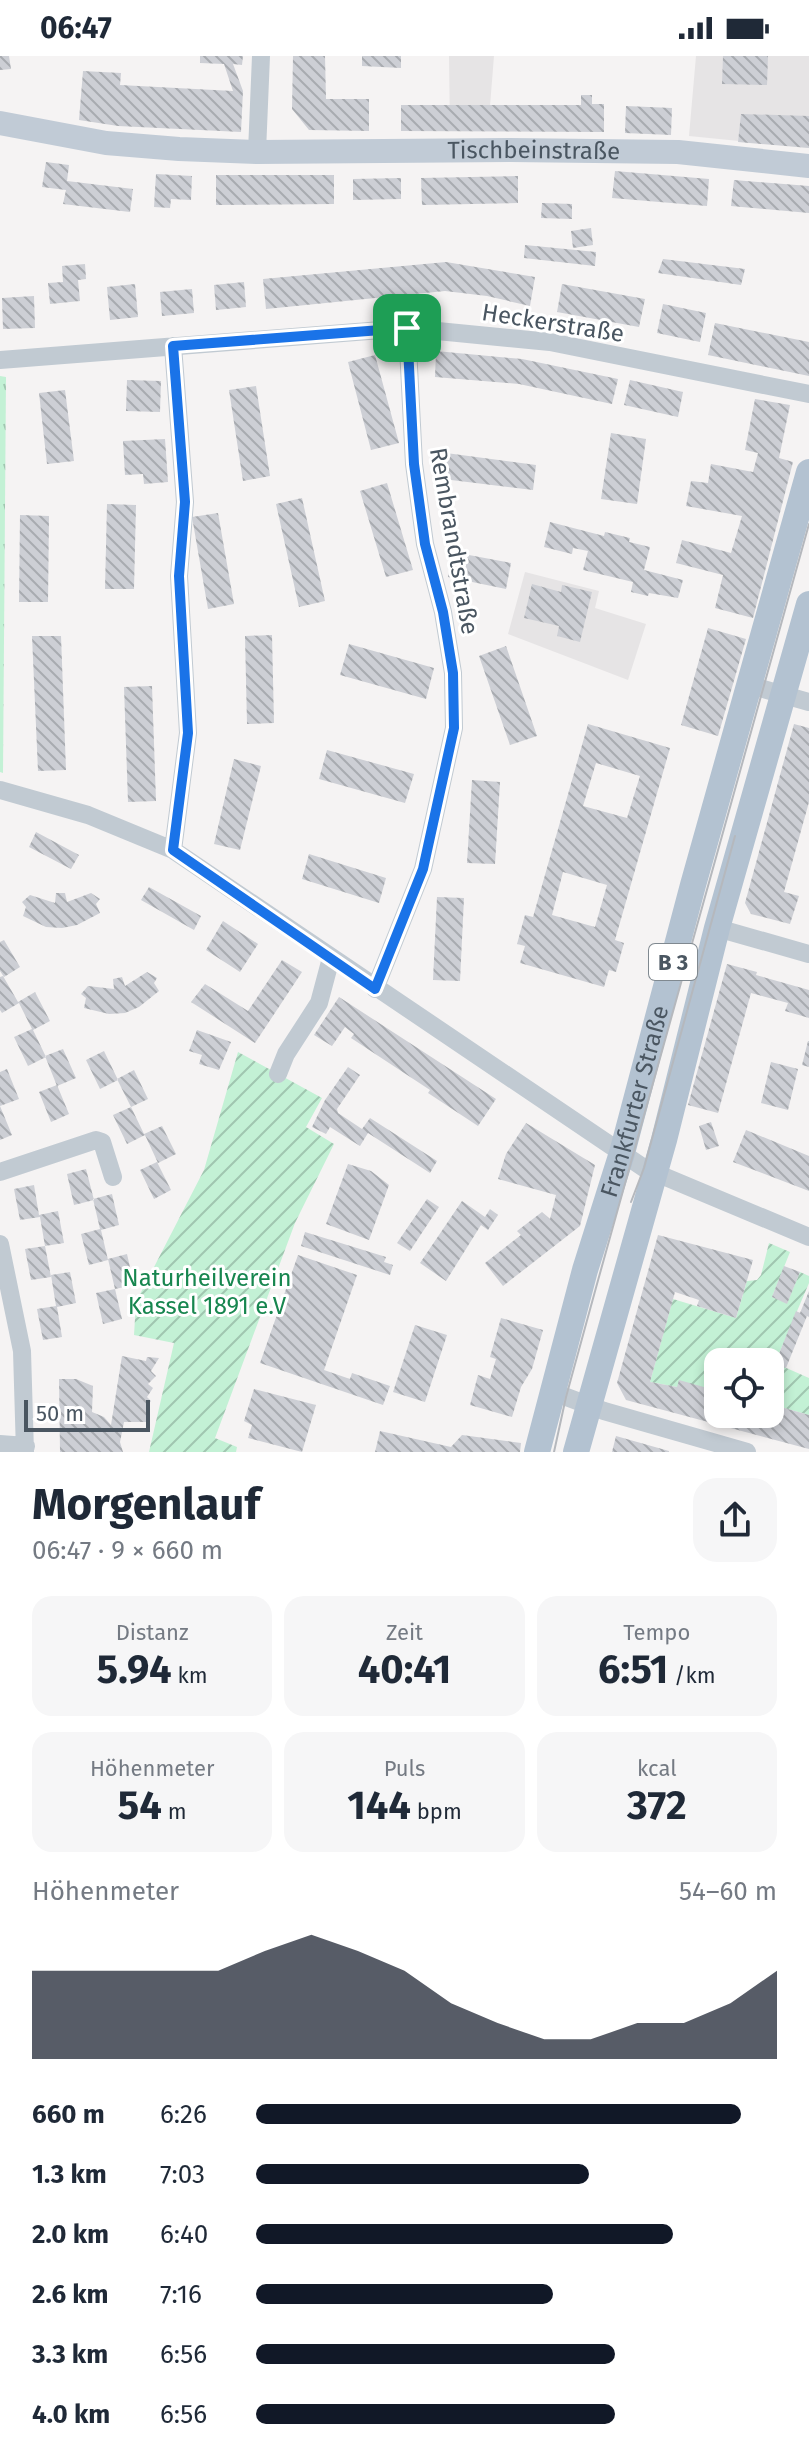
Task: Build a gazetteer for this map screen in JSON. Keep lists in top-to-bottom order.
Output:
{
  "streets": {
    "main road": ["Tischbeinstraße", "B 3", "Frankfurter Straße"],
    "street": ["Heckerstraße", "Rembrandtstraße"]
  },
  "crossings": [
    ["Heckerstraße", "Rembrandtstraße"]
  ],
  "parks": ["Naturheilverein Kassel 1891 e.V"],
  "scale_bar": "50 m",
  "page": {
    "status": "06:47",
    "scale": "50 m",
    "heading": ["Morgenlauf", "06:47 · 9 × 660 m"],
    "stats": [
      ["Distanz", "5.94 km"],
      ["Zeit", "40:41"],
      ["Tempo", "6:51 /km"],
      ["Höhenmeter", "54 m"],
      ["Puls", "144 bpm"],
      ["kcal", "372"]
    ],
    "chart": ["Höhenmeter", "54–60 m"],
    "list": [
      {
        "name": "660 m",
        "note": "6:26"
      },
      {
        "name": "1.3 km",
        "note": "7:03"
      },
      {
        "name": "2.0 km",
        "note": "6:40"
      },
      {
        "name": "2.6 km",
        "note": "7:16"
      },
      {
        "name": "3.3 km",
        "note": "6:56"
      },
      {
        "name": "4.0 km",
        "note": "6:56"
      }
    ]
  }
}
